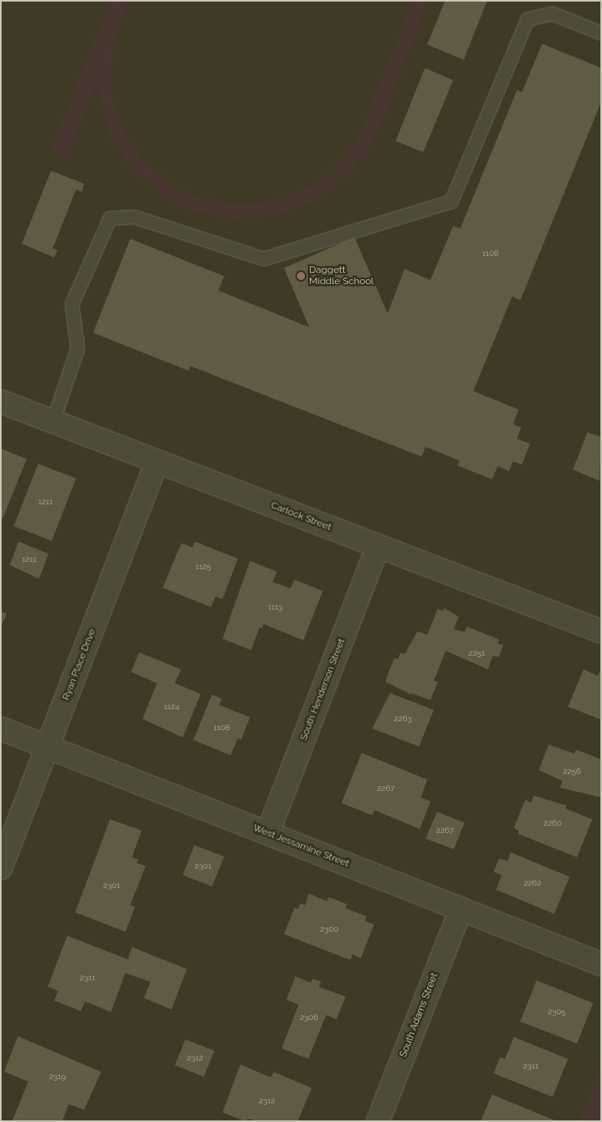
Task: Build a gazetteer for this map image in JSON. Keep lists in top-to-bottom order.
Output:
{
  "streets": {
    "street": [
      "Carlock Street",
      "Ryan Place Drive",
      "South Henderson Street",
      "West Jessamine Street",
      "South Adams Street"
    ]
  },
  "crossings": [
    ["Carlock Street", "Ryan Place Drive"],
    ["Carlock Street", "South Henderson Street"],
    ["Ryan Place Drive", "West Jessamine Street"],
    ["South Henderson Street", "West Jessamine Street"],
    ["West Jessamine Street", "South Adams Street"]
  ],
  "places": ["Daggett Middle School"],
  "house_numbers": [
    "1108",
    "1211",
    "1211",
    "1125",
    "1113",
    "2251",
    "1124",
    "2263",
    "1108",
    "2256",
    "2267",
    "2260",
    "2267",
    "2301",
    "2262",
    "2301",
    "2300",
    "2311",
    "2305",
    "2306",
    "2312",
    "2311",
    "2319",
    "2312"
  ]
}
